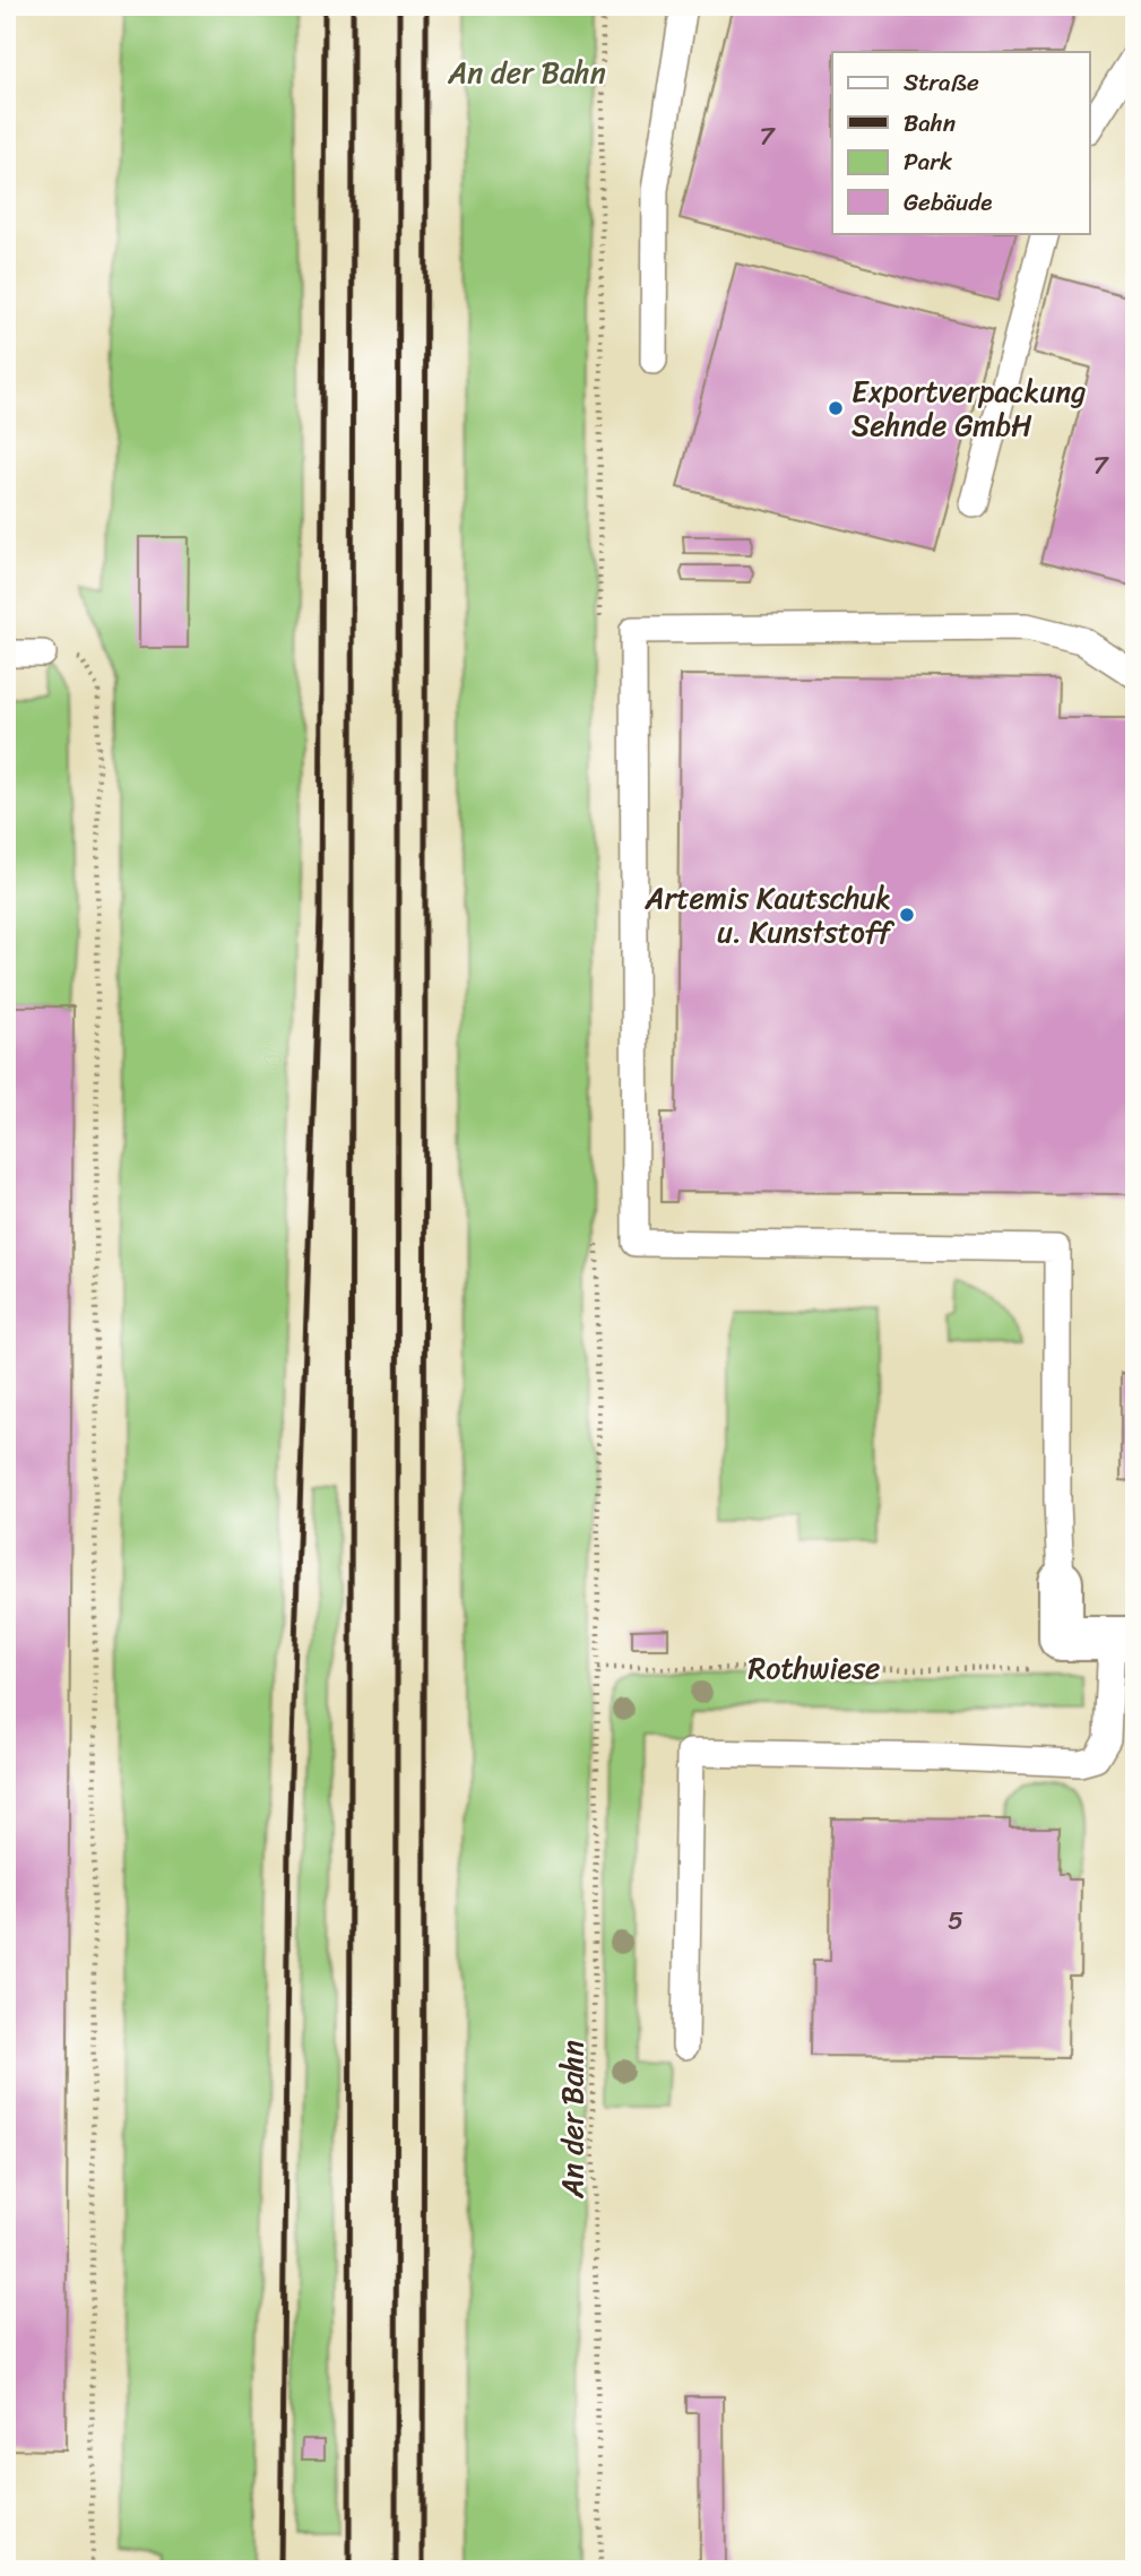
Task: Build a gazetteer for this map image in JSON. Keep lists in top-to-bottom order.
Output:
{
  "streets": {
    "path": ["Rothwiese", "An der Bahn"]
  },
  "crossings": [
    ["Rothwiese", "An der Bahn"]
  ],
  "parks": ["An der Bahn"],
  "places": ["Exportverpackung Sehnde GmbH", "Artemis Kautschuk u. Kunststoff"],
  "house_numbers": ["7", "7", "5"],
  "legend": [
    "Straße",
    "Bahn",
    "Park",
    "Gebäude"
  ]
}
